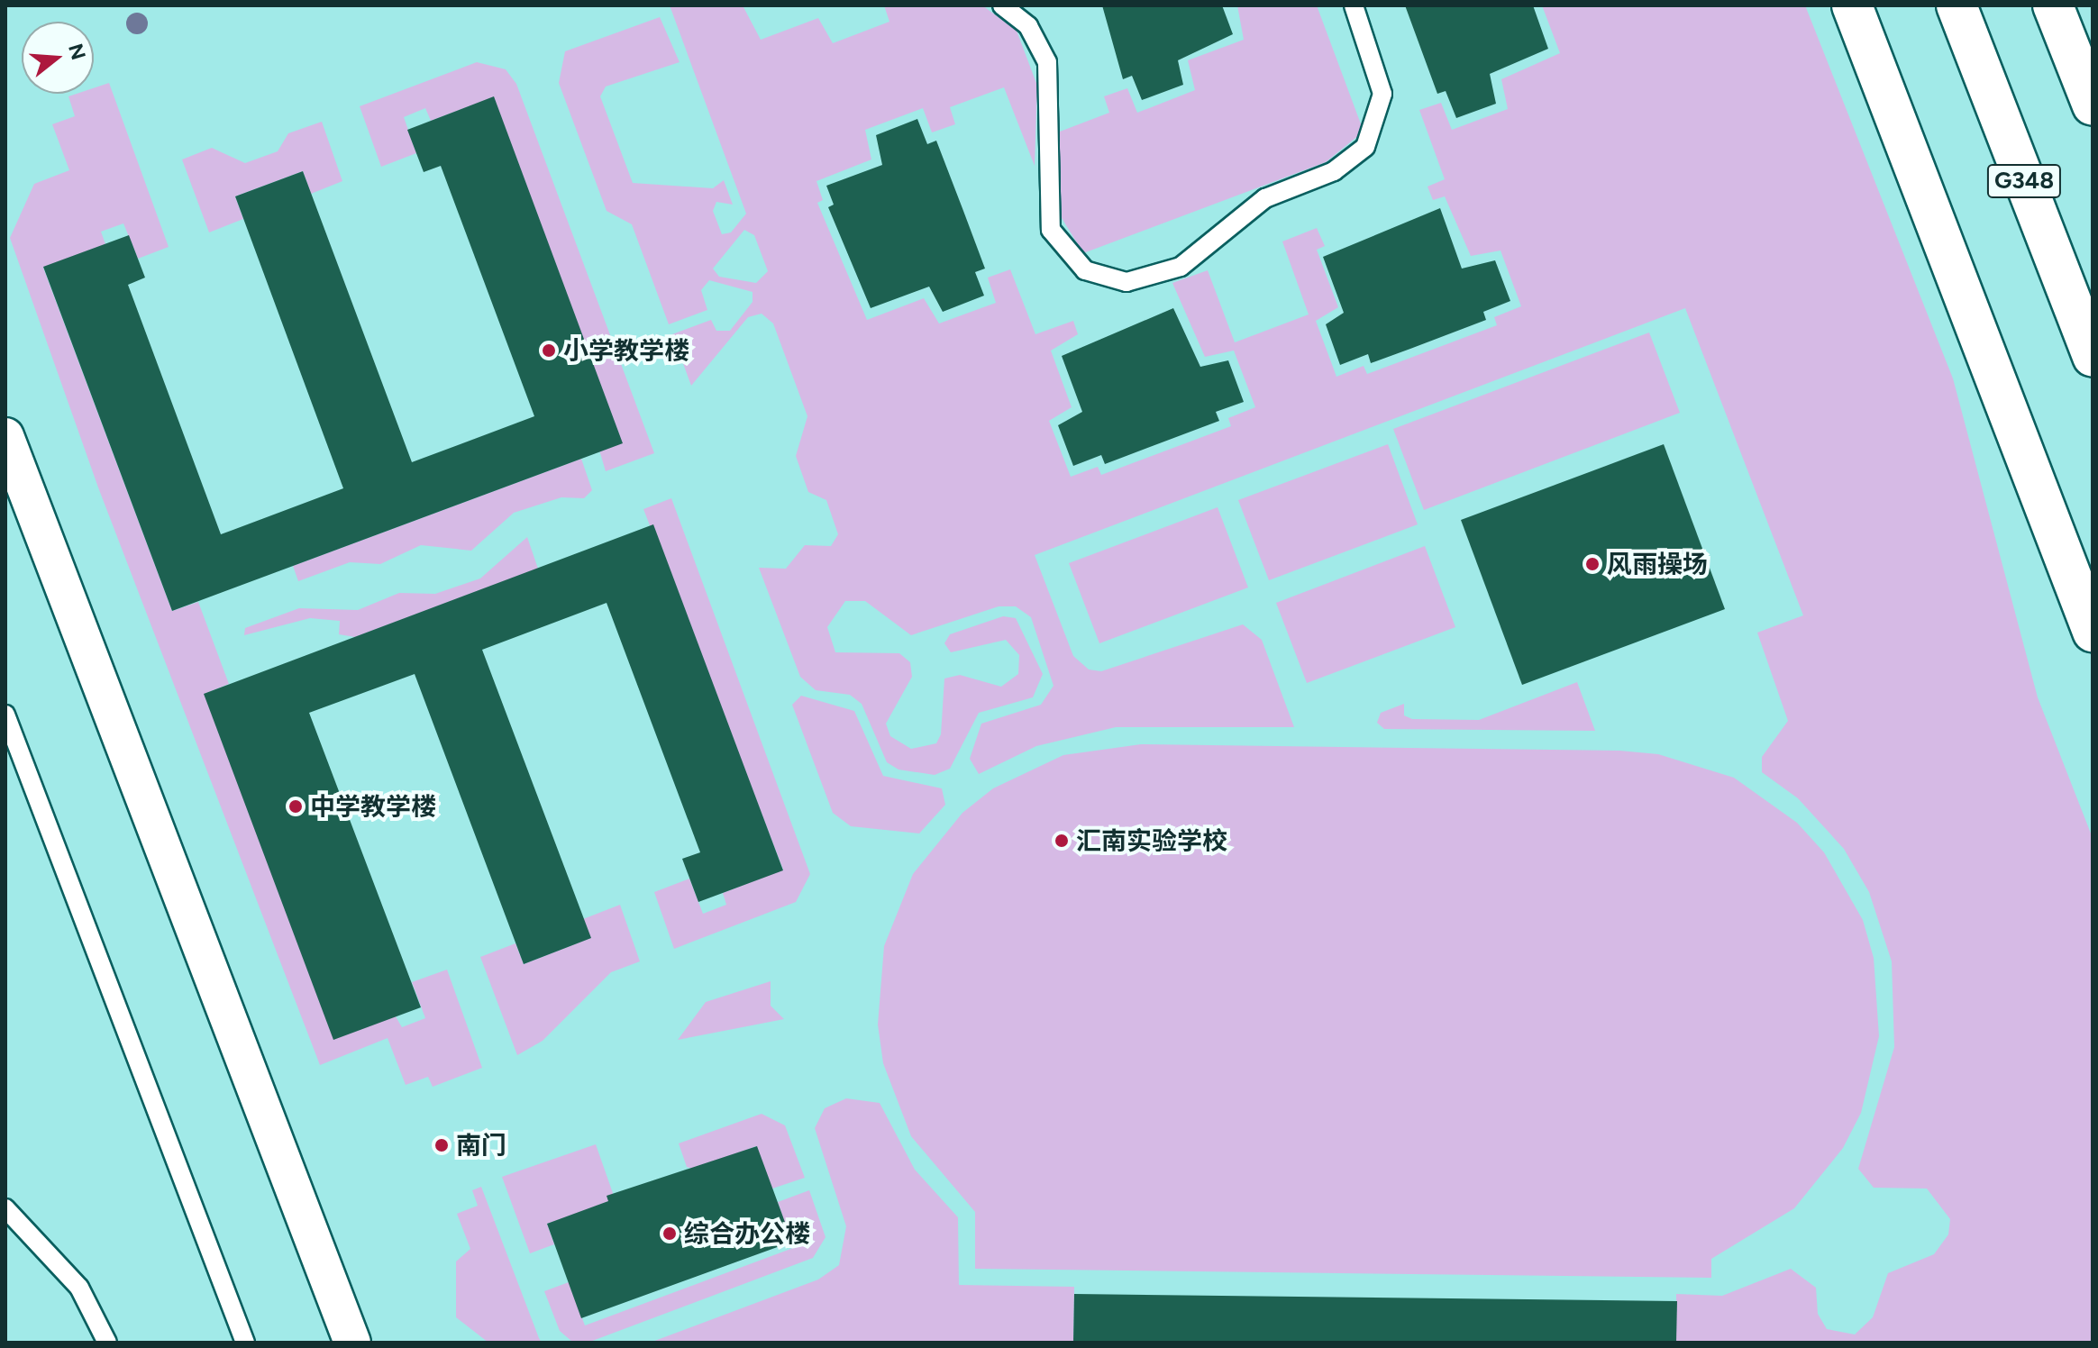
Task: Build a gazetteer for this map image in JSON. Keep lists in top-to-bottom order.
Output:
{
  "streets": {
    "main road": ["G348"]
  },
  "places": [
    "小学教学楼",
    "风雨操场",
    "中学教学楼",
    "汇南实验学校",
    "南门",
    "综合办公楼"
  ],
  "north": "right"
}
